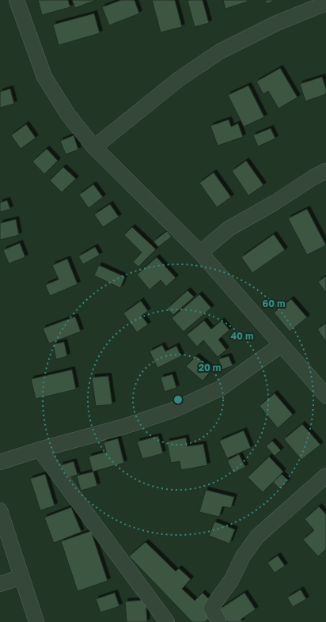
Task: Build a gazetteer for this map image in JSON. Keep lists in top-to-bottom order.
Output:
{
  "rings": ["60 m", "40 m", "20 m"]
}
